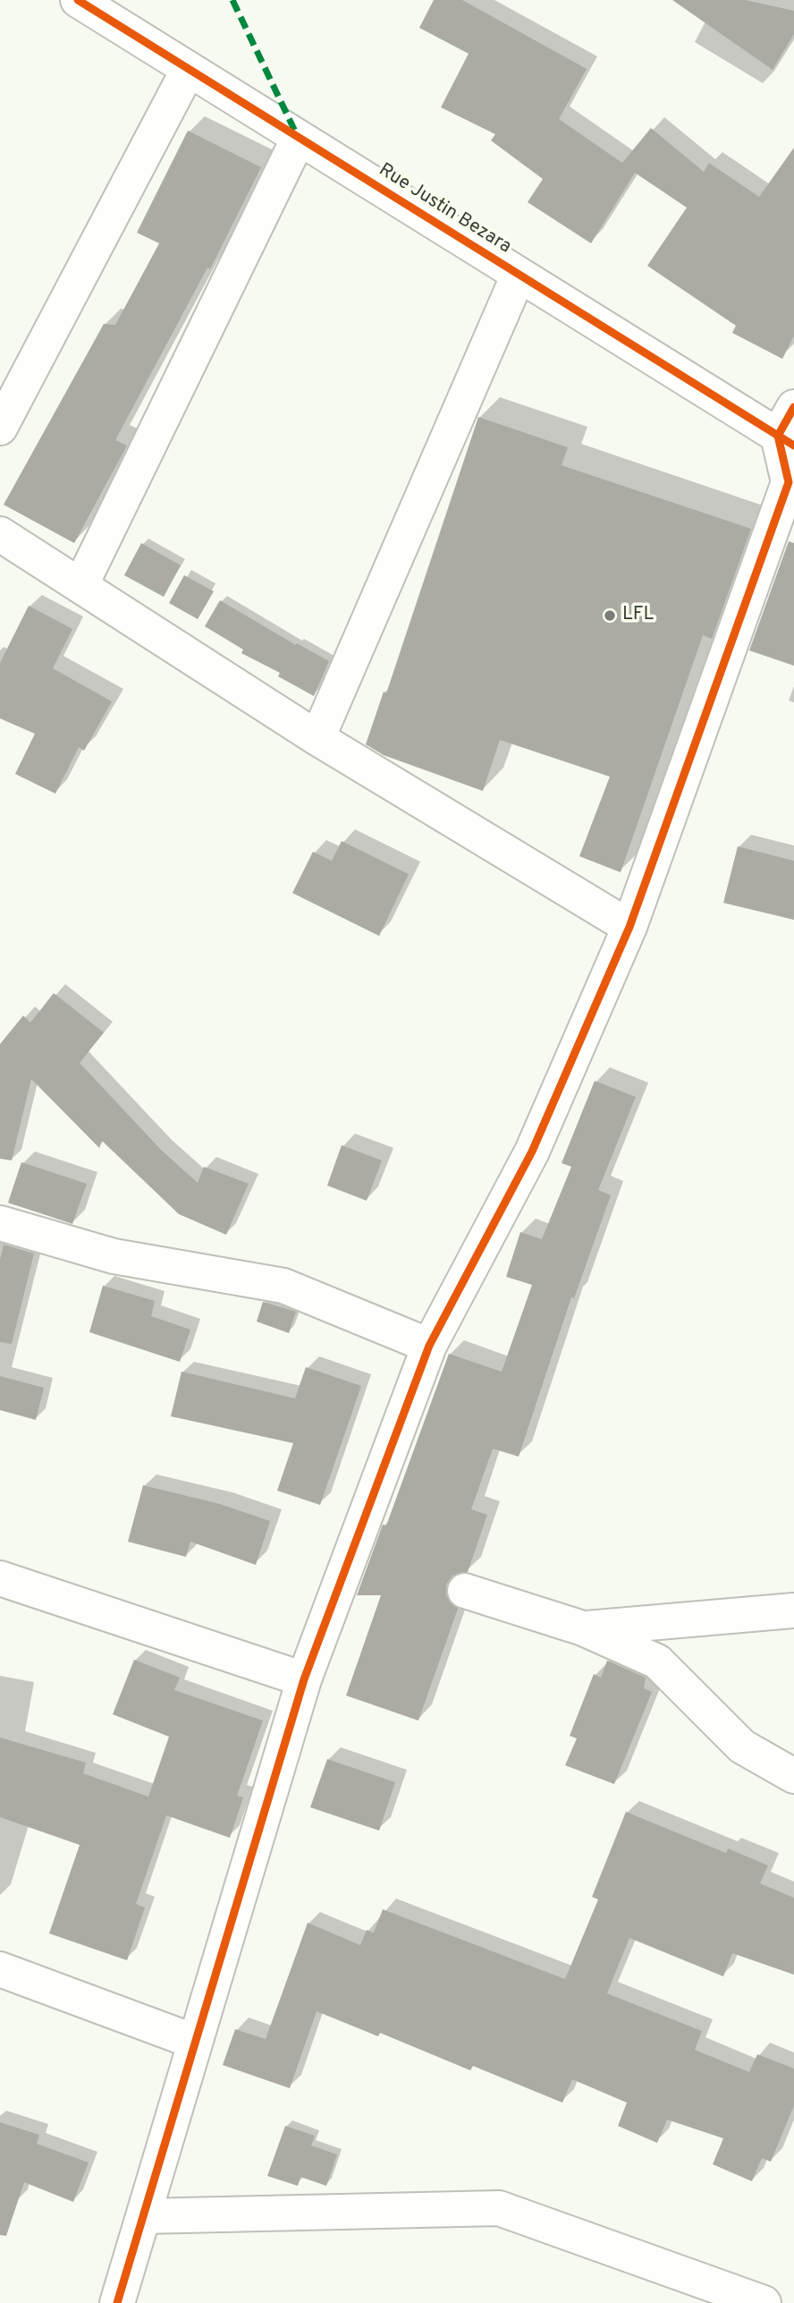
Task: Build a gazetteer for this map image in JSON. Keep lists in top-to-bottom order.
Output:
{
  "streets": {
    "street": ["Rue Justin Bezara"]
  },
  "places": ["LFL"]
}
